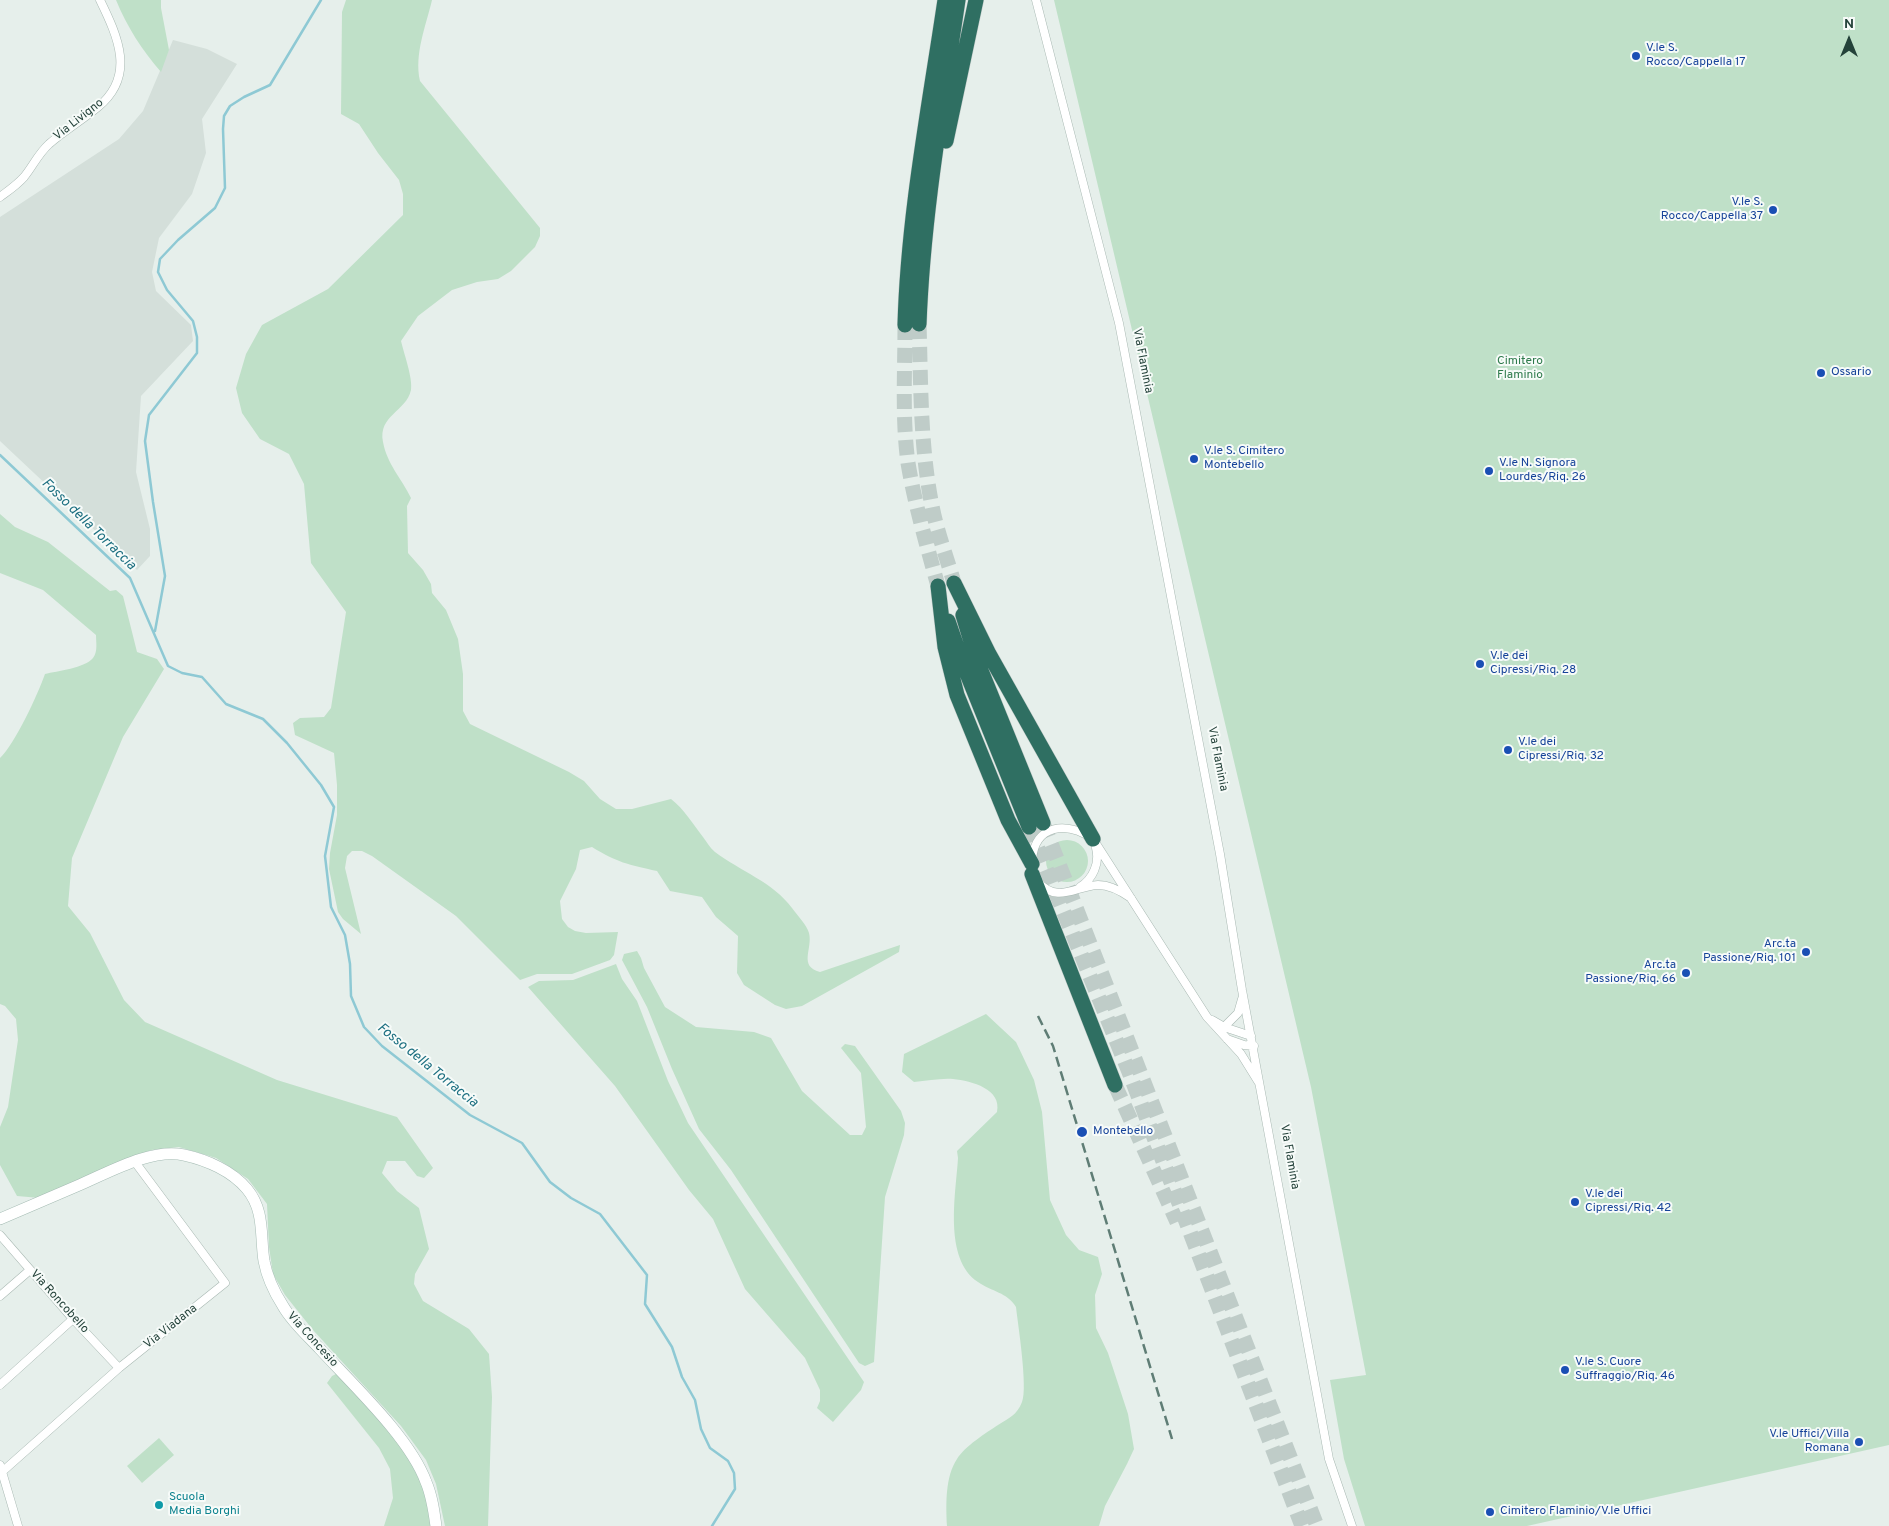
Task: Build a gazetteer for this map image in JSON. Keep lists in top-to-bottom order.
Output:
{
  "streets": {
    "street": [
      "Via Livigno",
      "Via Flaminia",
      "Via Roncobello",
      "Via Viadana",
      "Via Concesio"
    ]
  },
  "crossings": [
    ["Via Roncobello", "Via Viadana"],
    ["Via Viadana", "Via Concesio"]
  ],
  "water": ["Fosso della Torraccia"],
  "parks": ["Cimitero Flaminio"],
  "places": [
    "V.le S. Rocco/Cappella 17",
    "V.le S. Rocco/Cappella 37",
    "Ossario",
    "V.le S. Cimitero Montebello",
    "V.le N. Signora Lourdes/Riq. 26",
    "V.le dei Cipressi/Riq. 28",
    "V.le dei Cipressi/Riq. 32",
    "Arc.ta Passione/Riq. 101",
    "Arc.ta Passione/Riq. 66",
    "Montebello",
    "V.le dei Cipressi/Riq. 42",
    "V.le S. Cuore Suffraggio/Riq. 46",
    "V.le Uffici/Villa Romana",
    "Scuola Media Borghi",
    "Cimitero Flaminio/V.le Uffici"
  ],
  "north": "top"
}
